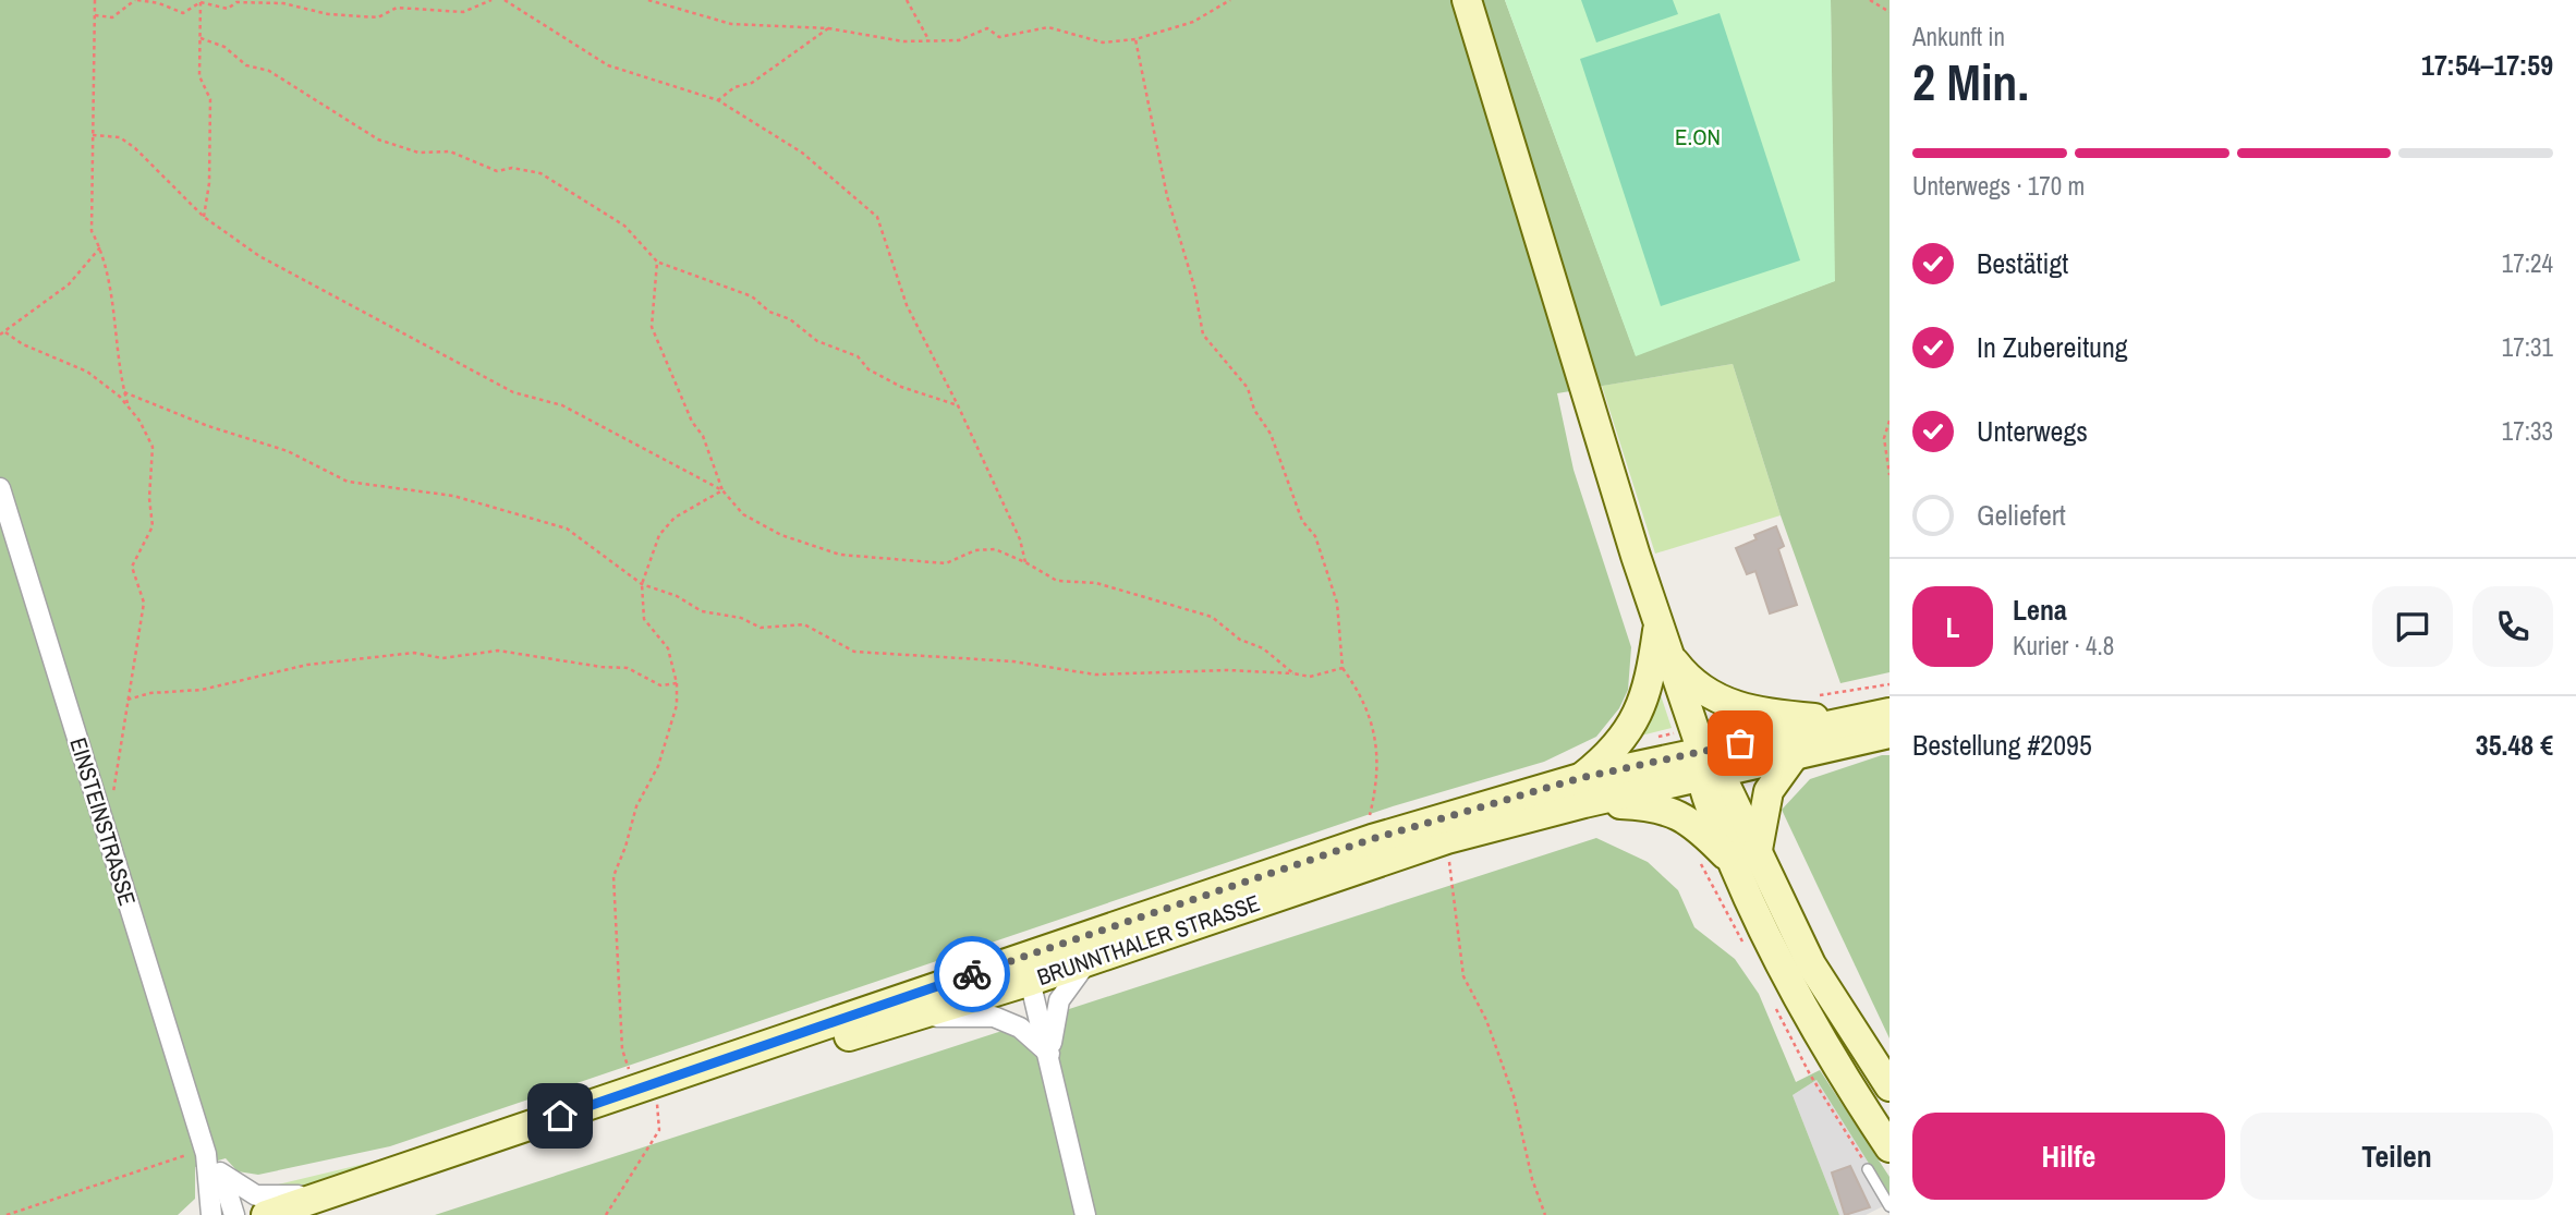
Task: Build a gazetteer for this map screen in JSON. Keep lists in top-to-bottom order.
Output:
{
  "streets": {
    "main road": ["BRUNNTHALER STRASSE"],
    "street": ["EINSTEINSTRASSE"]
  },
  "crossings": [
    ["EINSTEINSTRASSE", "BRUNNTHALER STRASSE"]
  ],
  "parks": ["E.ON"],
  "page": {
    "heading": ["2 Min.", "Ankunft in", "17:54–17:59"],
    "panel": [
      "Lena",
      "Kurier · 4.8",
      "Bestellung #2095",
      "35.48 €"
    ],
    "bar": "Unterwegs · 170 m",
    "list": [
      ["Bestätigt", "17:24"],
      ["In Zubereitung", "17:31"],
      ["Unterwegs", "17:33"],
      "Geliefert"
    ],
    "round": "L",
    "buttons": ["Hilfe", "Teilen"]
  }
}
